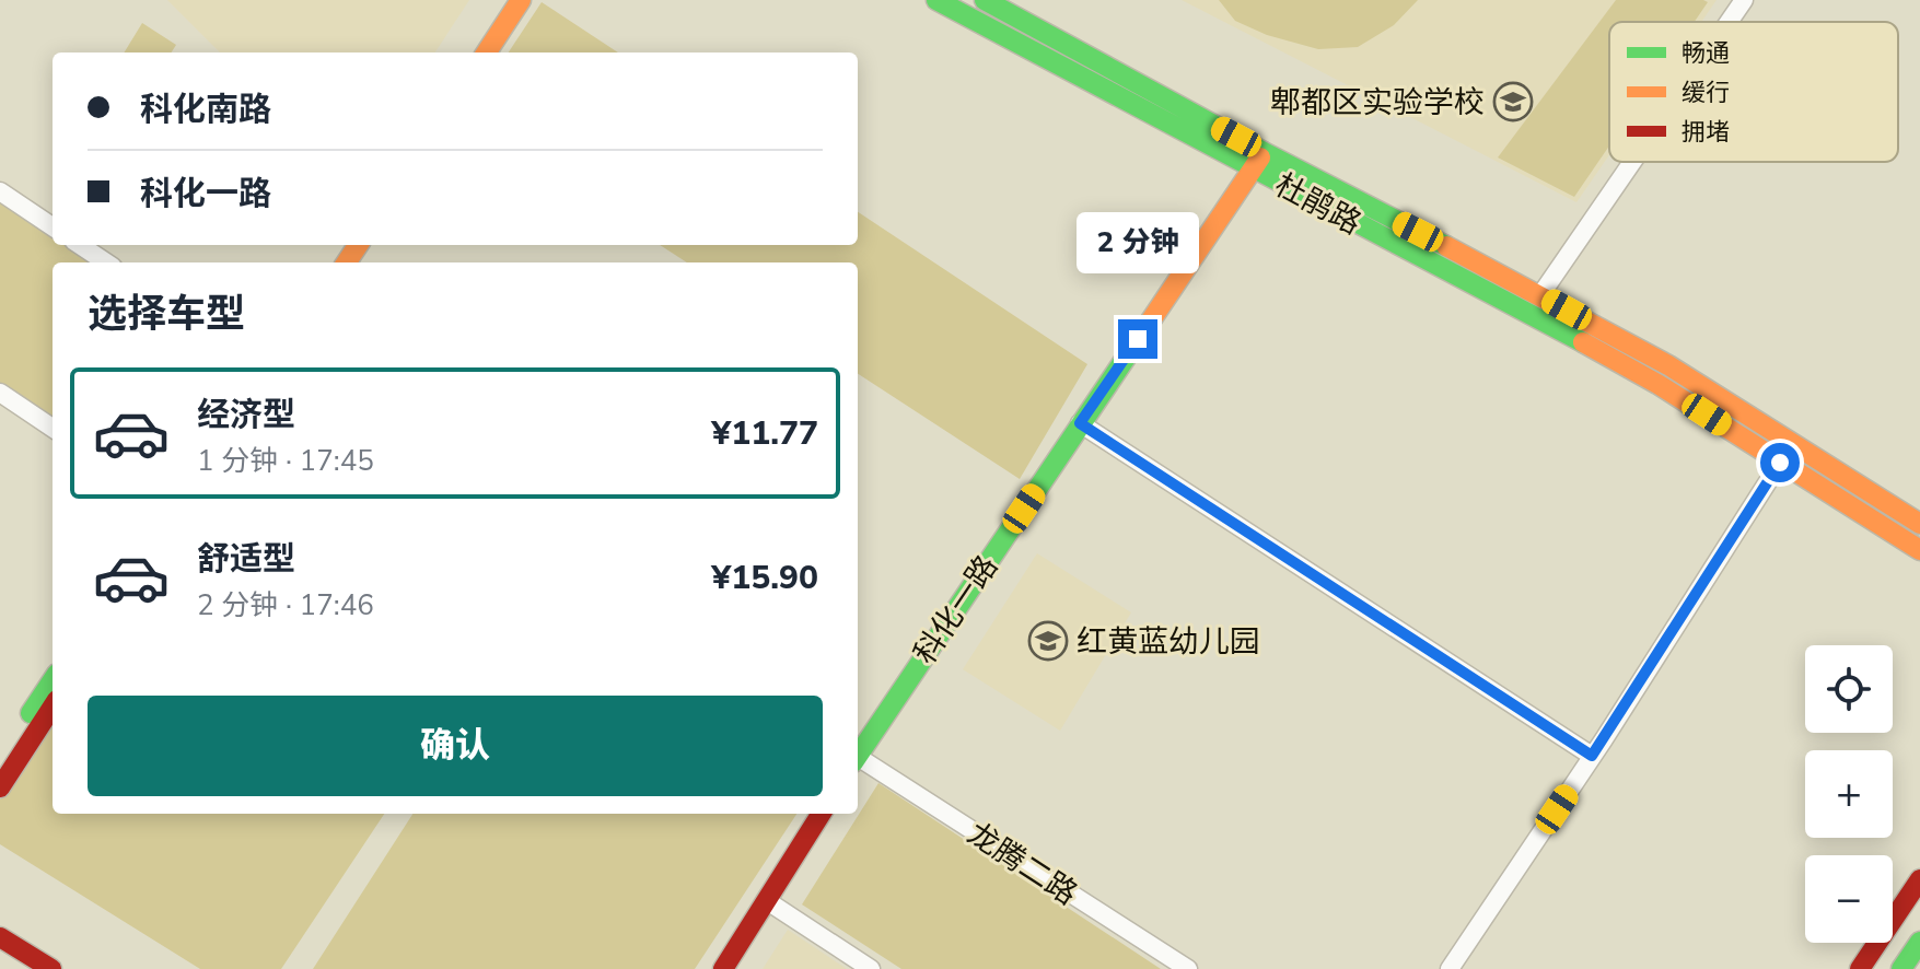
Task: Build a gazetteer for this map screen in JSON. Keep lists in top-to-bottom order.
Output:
{
  "streets": {
    "main road": ["杜鹃路", "科化一路"],
    "street": ["龙腾二路"]
  },
  "crossings": [
    ["杜鹃路", "科化一路"]
  ],
  "places": {
    "school or university": ["郫都区实验学校", "红黄蓝幼儿园"]
  },
  "legend": ["畅通", "缓行", "拥堵"],
  "page": {
    "banner": ["科化南路", "科化一路"],
    "bubble": "2 分钟",
    "heading": "选择车型",
    "list": [
      {
        "name": "经济型",
        "note": "1 分钟 · 17:45",
        "value": "¥11.77"
      },
      {
        "name": "舒适型",
        "note": "2 分钟 · 17:46",
        "value": "¥15.90"
      }
    ],
    "map_buttons": ["+", "−"],
    "buttons": "确认"
  }
}
